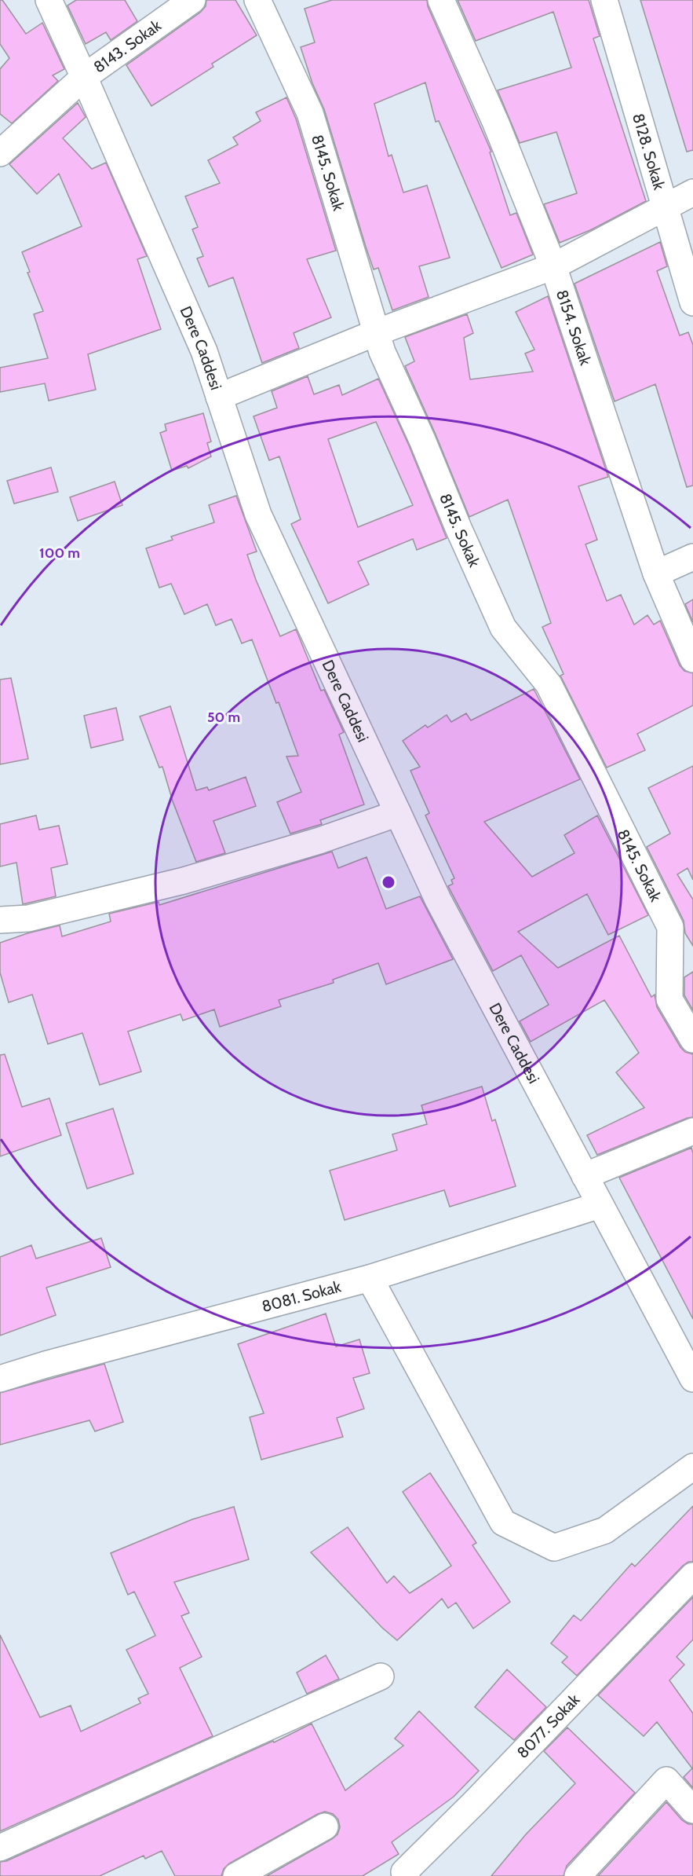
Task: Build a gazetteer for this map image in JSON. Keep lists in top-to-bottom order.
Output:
{
  "streets": {
    "street": [
      "8143. Sokak",
      "8128. Sokak",
      "8145. Sokak",
      "8154. Sokak",
      "Dere Caddesi",
      "8081. Sokak",
      "8077. Sokak"
    ]
  },
  "crossings": [
    ["8143. Sokak", "Dere Caddesi"],
    ["Dere Caddesi", "8081. Sokak"]
  ],
  "rings": ["100 m", "50 m"]
}
